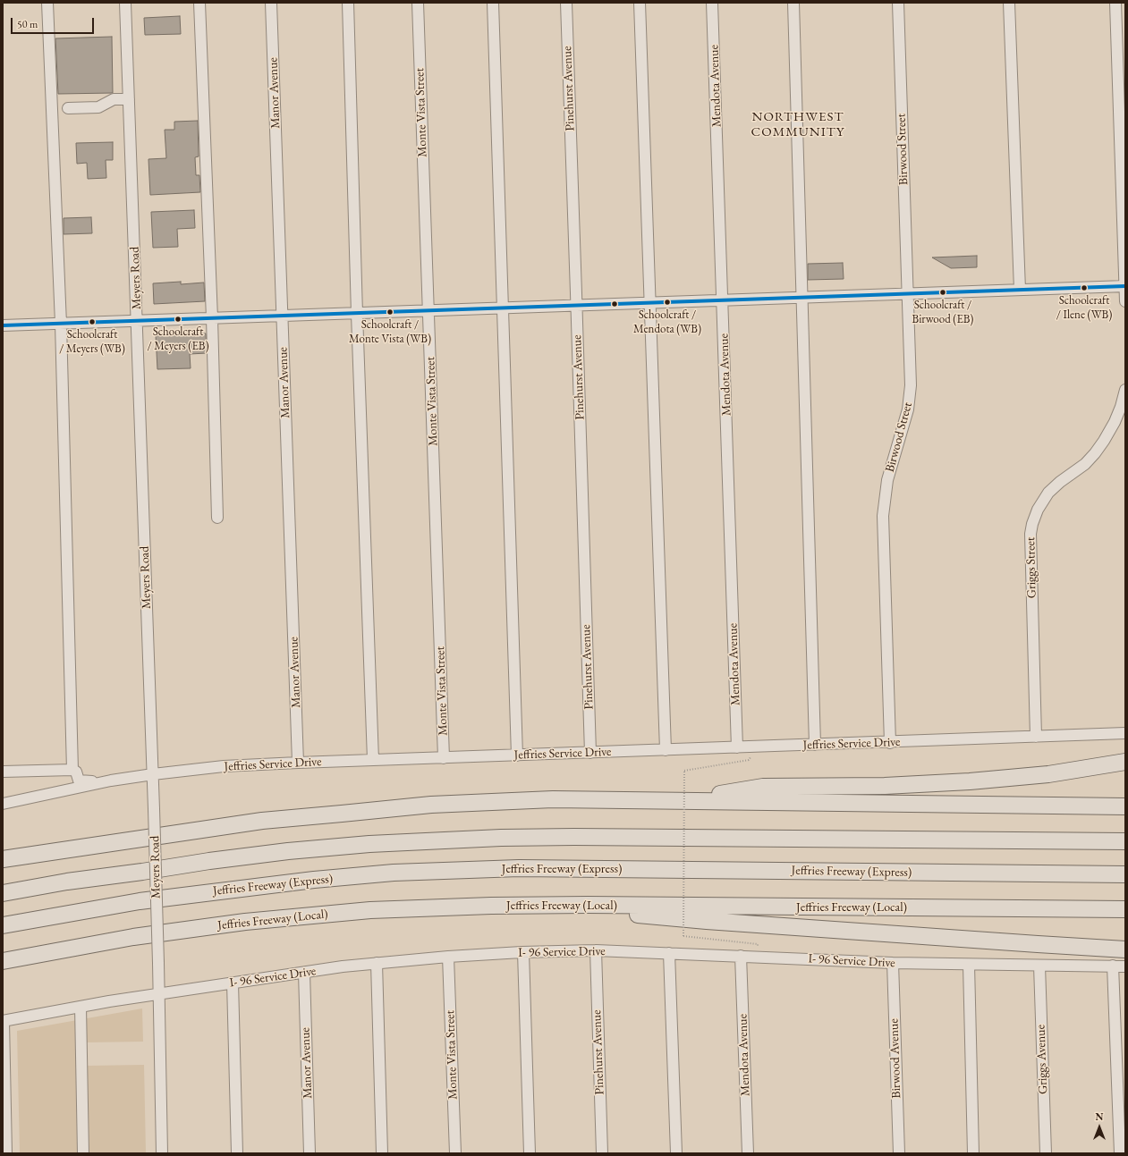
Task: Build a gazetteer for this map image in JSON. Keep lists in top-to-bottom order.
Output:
{
  "streets": {
    "highway": ["Jeffries Freeway (Express)", "Jeffries Freeway (Local)"],
    "street": [
      "Mendota Avenue",
      "Pinehurst Avenue",
      "Manor Avenue",
      "Monte Vista Street",
      "Birwood Street",
      "Meyers Road",
      "Griggs Street",
      "Jeffries Service Drive",
      "I- 96 Service Drive",
      "Birwood Avenue",
      "Griggs Avenue"
    ]
  },
  "crossings": [
    ["Mendota Avenue", "Jeffries Service Drive"],
    ["Mendota Avenue", "I- 96 Service Drive"],
    ["Pinehurst Avenue", "Jeffries Service Drive"],
    ["Pinehurst Avenue", "I- 96 Service Drive"],
    ["Manor Avenue", "Jeffries Service Drive"],
    ["Manor Avenue", "I- 96 Service Drive"],
    ["Monte Vista Street", "Jeffries Service Drive"],
    ["Monte Vista Street", "I- 96 Service Drive"],
    ["Birwood Street", "Jeffries Service Drive"],
    ["Meyers Road", "Jeffries Service Drive"],
    ["Meyers Road", "I- 96 Service Drive"],
    ["Griggs Street", "Jeffries Service Drive"],
    ["I- 96 Service Drive", "Birwood Avenue"],
    ["I- 96 Service Drive", "Griggs Avenue"]
  ],
  "districts": ["NORTHWEST COMMUNITY"],
  "places": [
    "Schoolcraft / Ilene (WB)",
    "Schoolcraft / Birwood (EB)",
    "Schoolcraft / Mendota (WB)",
    "Schoolcraft / Monte Vista (WB)",
    "Schoolcraft / Meyers (EB)",
    "Schoolcraft / Meyers (WB)"
  ],
  "scale_bar": "50 m",
  "north": "top"
}
